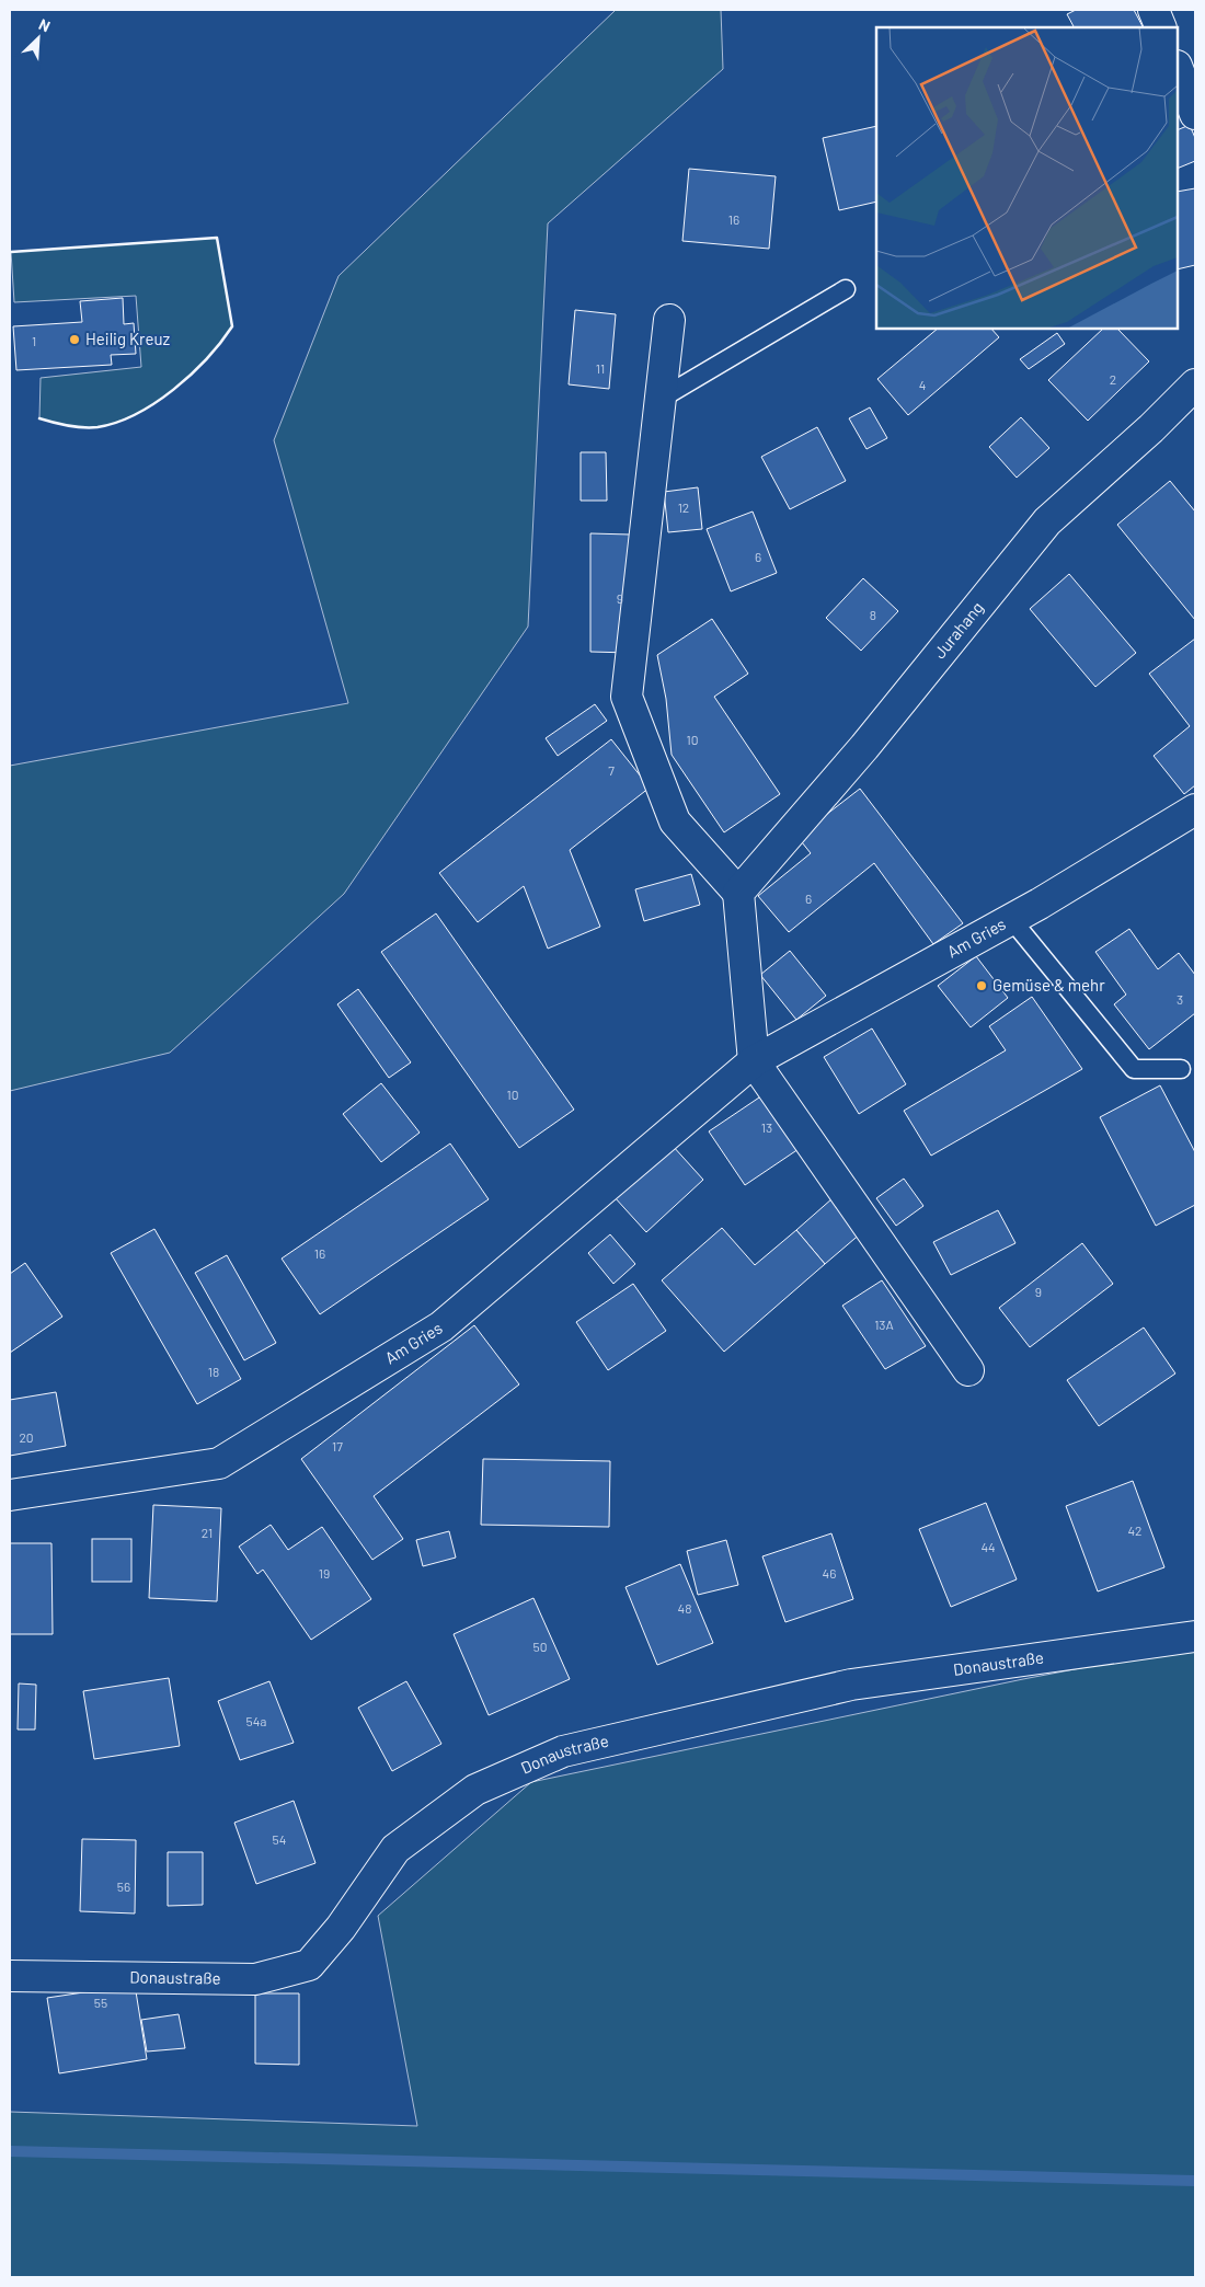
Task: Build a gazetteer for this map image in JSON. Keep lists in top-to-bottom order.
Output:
{
  "streets": {
    "street": ["Jurahang", "Am Gries", "Donaustraße"]
  },
  "places": ["Heilig Kreuz", "Gemüse & mehr"],
  "house_numbers": [
    "16",
    "1",
    "11",
    "2",
    "4",
    "12",
    "6",
    "9",
    "8",
    "10",
    "7",
    "6",
    "3",
    "10",
    "13",
    "16",
    "9",
    "13A",
    "18",
    "20",
    "17",
    "42",
    "21",
    "44",
    "19",
    "46",
    "48",
    "50",
    "54a",
    "54",
    "56",
    "55"
  ],
  "north": "top right"
}
